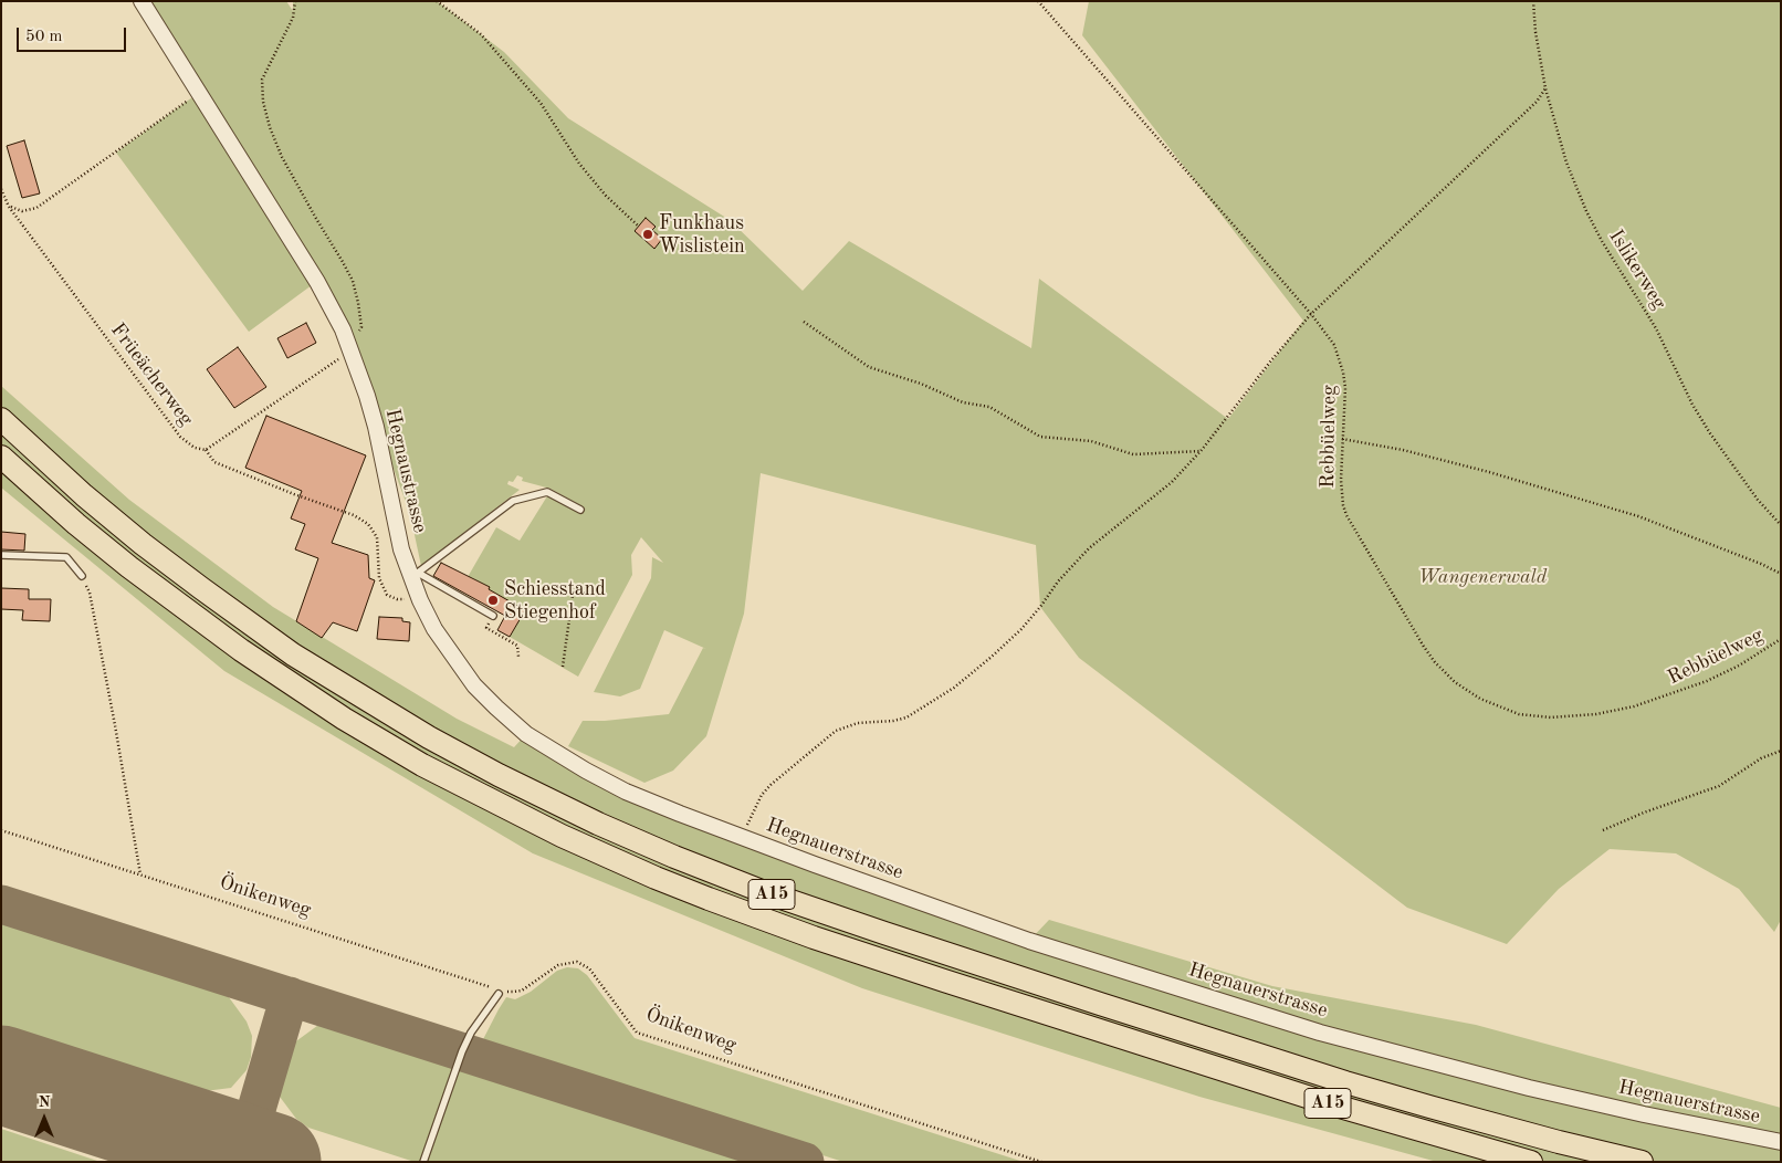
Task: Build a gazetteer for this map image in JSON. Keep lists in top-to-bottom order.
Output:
{
  "streets": {
    "highway": ["A15"],
    "street": ["Hegnaustrasse", "Hegnauerstrasse"],
    "path": [
      "Islikerweg",
      "Früeächerweg",
      "Rebbüelweg",
      "Önikenweg"
    ]
  },
  "crossings": [
    ["Früeächerweg", "Hegnaustrasse"],
    ["Hegnaustrasse", "Hegnauerstrasse"]
  ],
  "parks": ["Wangenerwald"],
  "places": ["Funkhaus Wislistein", "Schiesstand Stiegenhof"],
  "scale_bar": "50 m",
  "north": "top"
}
